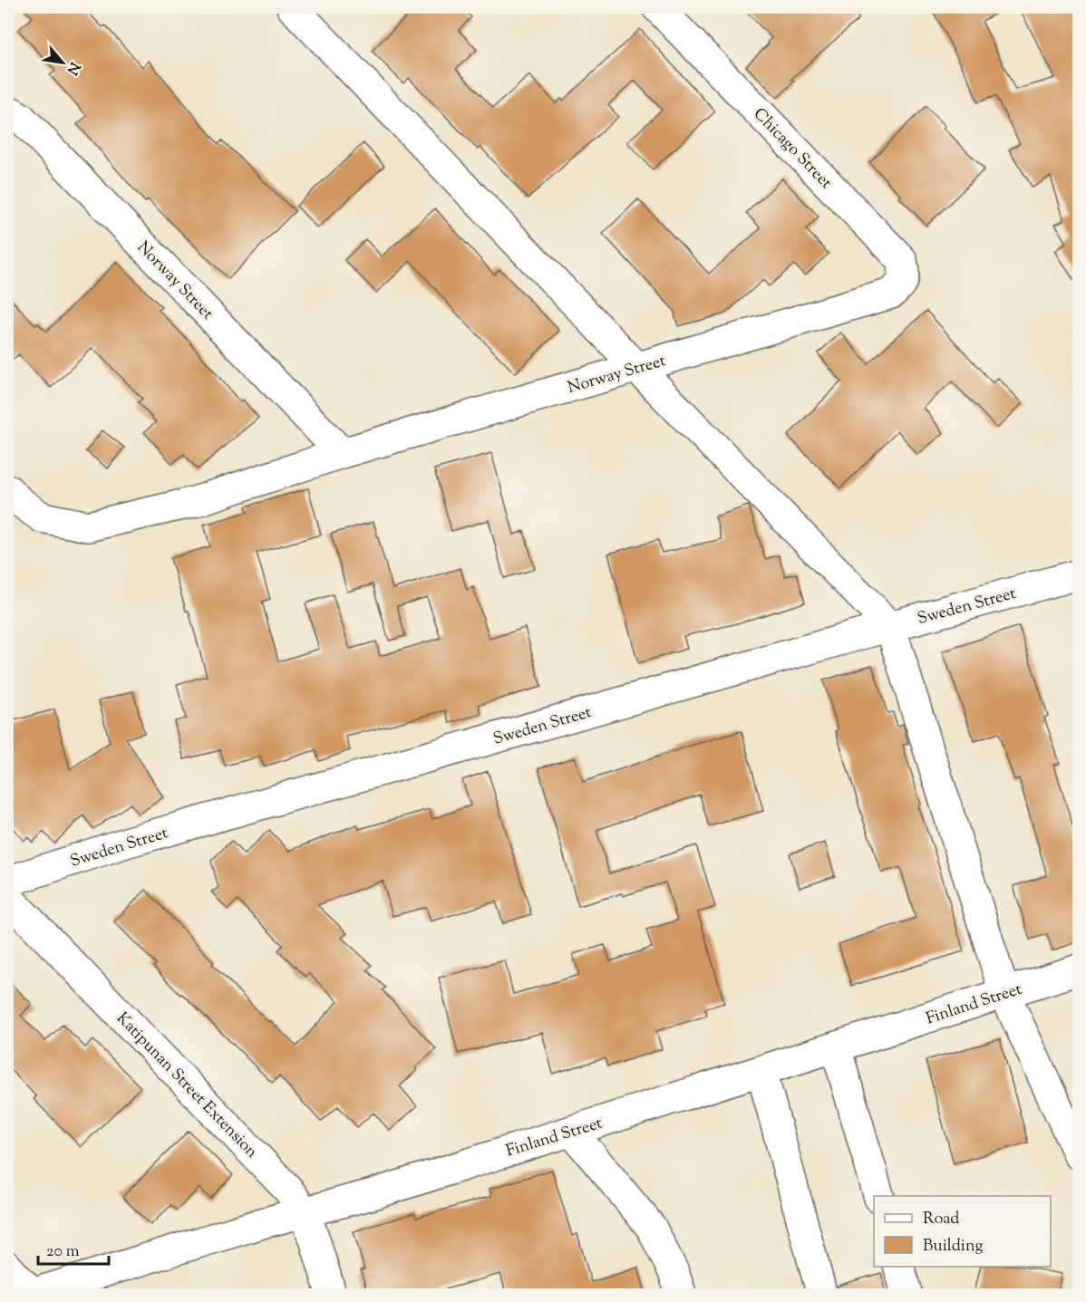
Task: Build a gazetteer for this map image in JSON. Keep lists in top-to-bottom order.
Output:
{
  "streets": {
    "street": [
      "Chicago Street",
      "Norway Street",
      "Sweden Street",
      "Finland Street",
      "Katipunan Street Extension"
    ]
  },
  "crossings": [
    ["Chicago Street", "Norway Street"],
    ["Finland Street", "Katipunan Street Extension"]
  ],
  "legend": ["Road", "Building"],
  "scale_bar": "20 m",
  "north": "bottom right"
}
